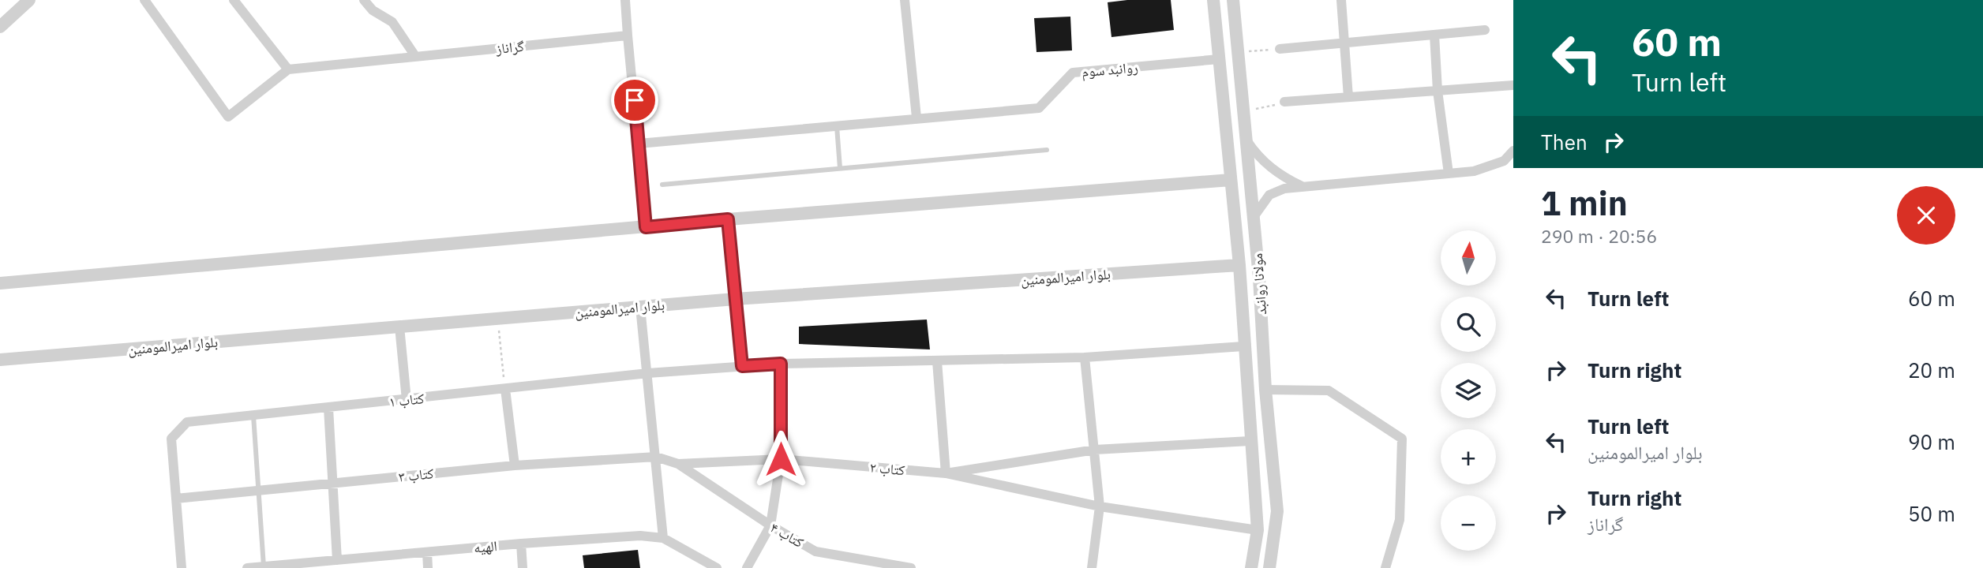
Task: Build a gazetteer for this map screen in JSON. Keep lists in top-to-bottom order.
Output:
{
  "streets": {
    "street": [
      "گراناز",
      "روانبد سوم",
      "بلوار امیرالمومنین",
      "مولانا روانبد",
      "کتاب ۱",
      "کتاب ۲",
      "کتاب ۳",
      "کتاب ۴",
      "الهیه"
    ]
  },
  "crossings": [
    ["روانبد سوم", "مولانا روانبد"],
    ["بلوار امیرالمومنین", "مولانا روانبد"],
    ["مولانا روانبد", "کتاب ۱"],
    ["مولانا روانبد", "کتاب ۲"],
    ["کتاب ۱", "کتاب ۳"],
    ["کتاب ۲", "کتاب ۴"]
  ],
  "north": "top",
  "page": {
    "turn": ["60 m", "Turn left"],
    "then": "Then",
    "heading": ["1 min", "290 m · 20:56"],
    "map_buttons": ["+", "−"],
    "list": [
      {
        "name": "Turn left",
        "value": "60 m"
      },
      {
        "name": "Turn right",
        "value": "20 m"
      },
      {
        "name": "Turn left",
        "note": "بلوار امیرالمومنین",
        "value": "90 m"
      },
      {
        "name": "Turn right",
        "note": "گراناز",
        "value": "50 m"
      }
    ]
  }
}
